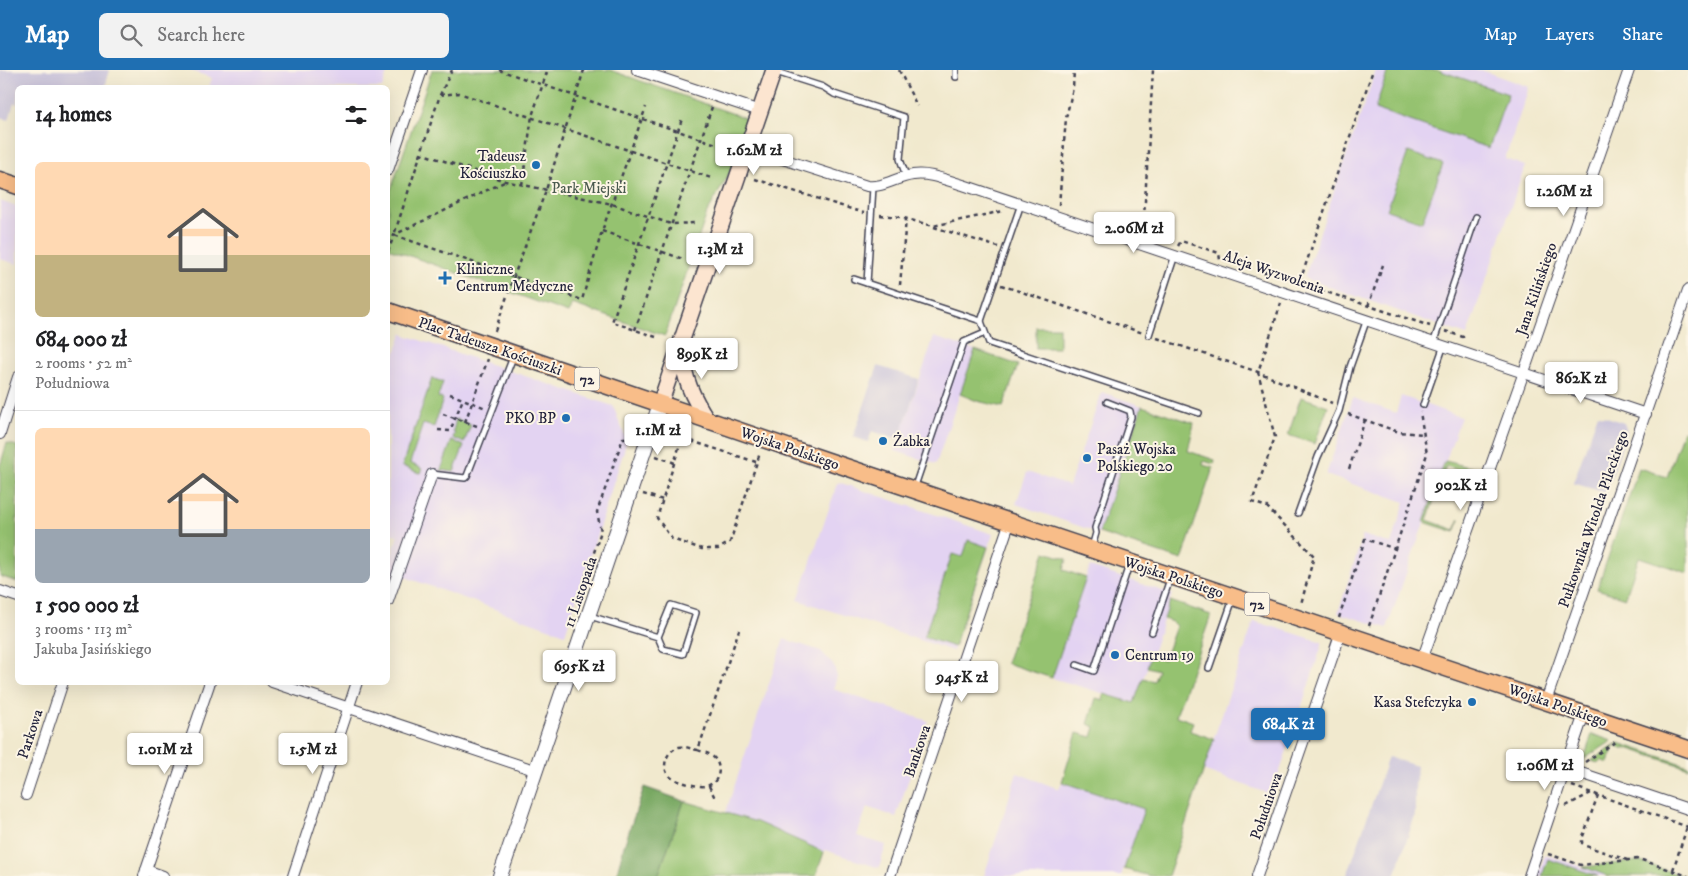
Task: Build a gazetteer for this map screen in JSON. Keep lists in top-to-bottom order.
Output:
{
  "streets": {
    "main road": ["Plac Tadeusza Kościuszki", "72", "Wojska Polskiego"],
    "street": [
      "Aleja Wyzwolenia",
      "Jana Kilińskiego",
      "Pułkownika Witolda Pileckiego",
      "11 Listopada",
      "Parkowa",
      "Bankowa",
      "Południowa"
    ]
  },
  "crossings": [
    ["Aleja Wyzwolenia", "Jana Kilińskiego"],
    ["Aleja Wyzwolenia", "Pułkownika Witolda Pileckiego"],
    ["Jana Kilińskiego", "Wojska Polskiego"],
    ["Plac Tadeusza Kościuszki", "Wojska Polskiego"],
    ["Plac Tadeusza Kościuszki", "11 Listopada"],
    ["Wojska Polskiego", "Pułkownika Witolda Pileckiego"],
    ["Wojska Polskiego", "11 Listopada"],
    ["Wojska Polskiego", "Bankowa"],
    ["Wojska Polskiego", "Południowa"]
  ],
  "parks": ["Park Miejski"],
  "places": {
    "other": [
      "Tadeusz Kościuszko",
      "PKO BP",
      "Żabka",
      "Pasaż Wojska Polskiego 20",
      "Centrum 19",
      "Kasa Stefczyka"
    ],
    "health": ["Kliniczne Centrum Medyczne"]
  },
  "page": {
    "header": "Map",
    "search": "Search here",
    "nav": ["Map", "Layers", "Share"],
    "heading": "14 homes",
    "price": [
      "1.62M zł",
      "1.26M zł",
      "2.06M zł",
      "1.3M zł",
      "899K zł",
      "862K zł",
      "1.1M zł",
      "902K zł",
      "695K zł",
      "945K zł",
      "684K zł",
      "1.01M zł",
      "1.5M zł",
      "1.06M zł"
    ],
    "list": [
      {
        "name": "684 000 zł",
        "note": "2 rooms · 52 m² · Południowa"
      },
      {
        "name": "1 500 000 zł",
        "note": "3 rooms · 113 m² · Jakuba Jasińskiego"
      }
    ]
  }
}
